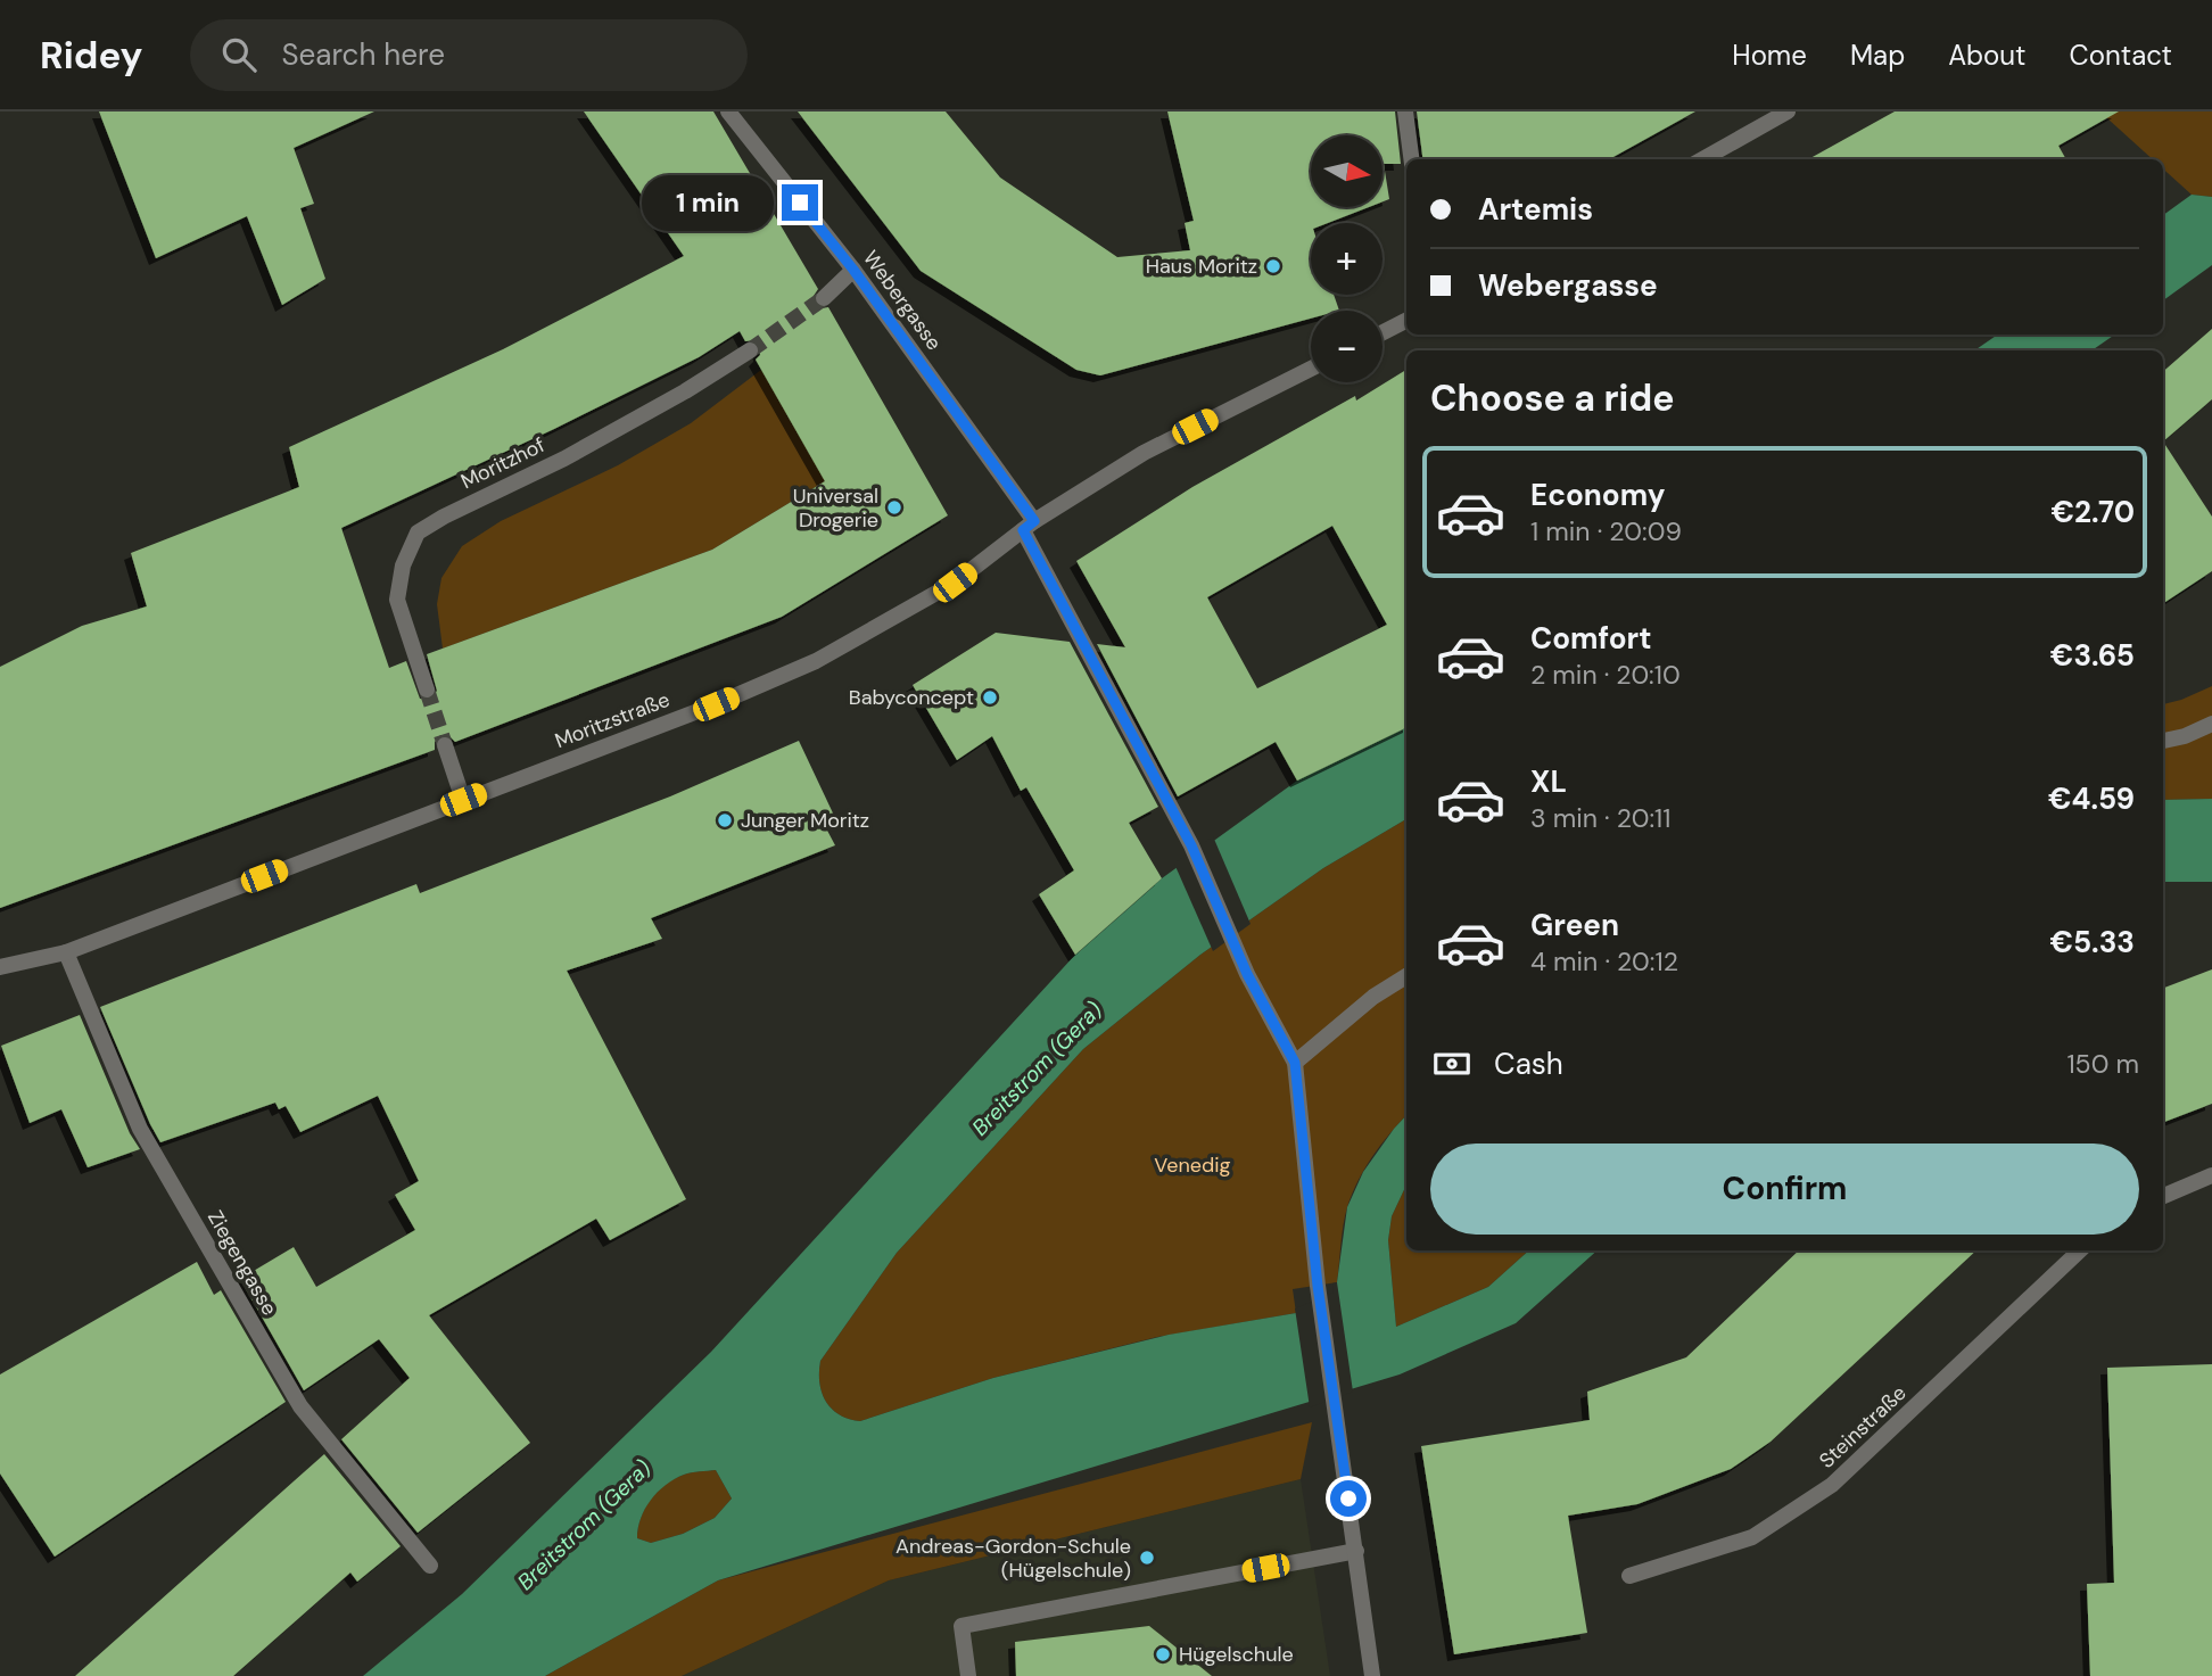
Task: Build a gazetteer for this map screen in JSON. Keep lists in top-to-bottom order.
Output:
{
  "streets": {
    "street": [
      "Webergasse",
      "Moritzhof",
      "Moritzstraße",
      "Ziegengasse",
      "Steinstraße"
    ]
  },
  "crossings": [
    ["Webergasse", "Moritzstraße"],
    ["Moritzstraße", "Ziegengasse"]
  ],
  "water": ["Breitstrom (Gera)"],
  "parks": ["Venedig"],
  "places": [
    "Haus Moritz",
    "Universal Drogerie",
    "Babyconcept",
    "Junger Moritz",
    "Andreas-Gordon-Schule (Hügelschule)",
    "Hügelschule"
  ],
  "north": "right",
  "page": {
    "header": "Ridey",
    "search": "Search here",
    "nav": [
      "Home",
      "Map",
      "About",
      "Contact"
    ],
    "map_buttons": ["+", "−"],
    "banner": ["Artemis", "Webergasse"],
    "bubble": "1 min",
    "heading": "Choose a ride",
    "list": [
      {
        "name": "Economy",
        "note": "1 min · 20:09",
        "value": "€2.70"
      },
      {
        "name": "Comfort",
        "note": "2 min · 20:10",
        "value": "€3.65"
      },
      {
        "name": "XL",
        "note": "3 min · 20:11",
        "value": "€4.59"
      },
      {
        "name": "Green",
        "note": "4 min · 20:12",
        "value": "€5.33"
      }
    ],
    "pay": ["Cash", "150 m"],
    "buttons": "Confirm"
  }
}
